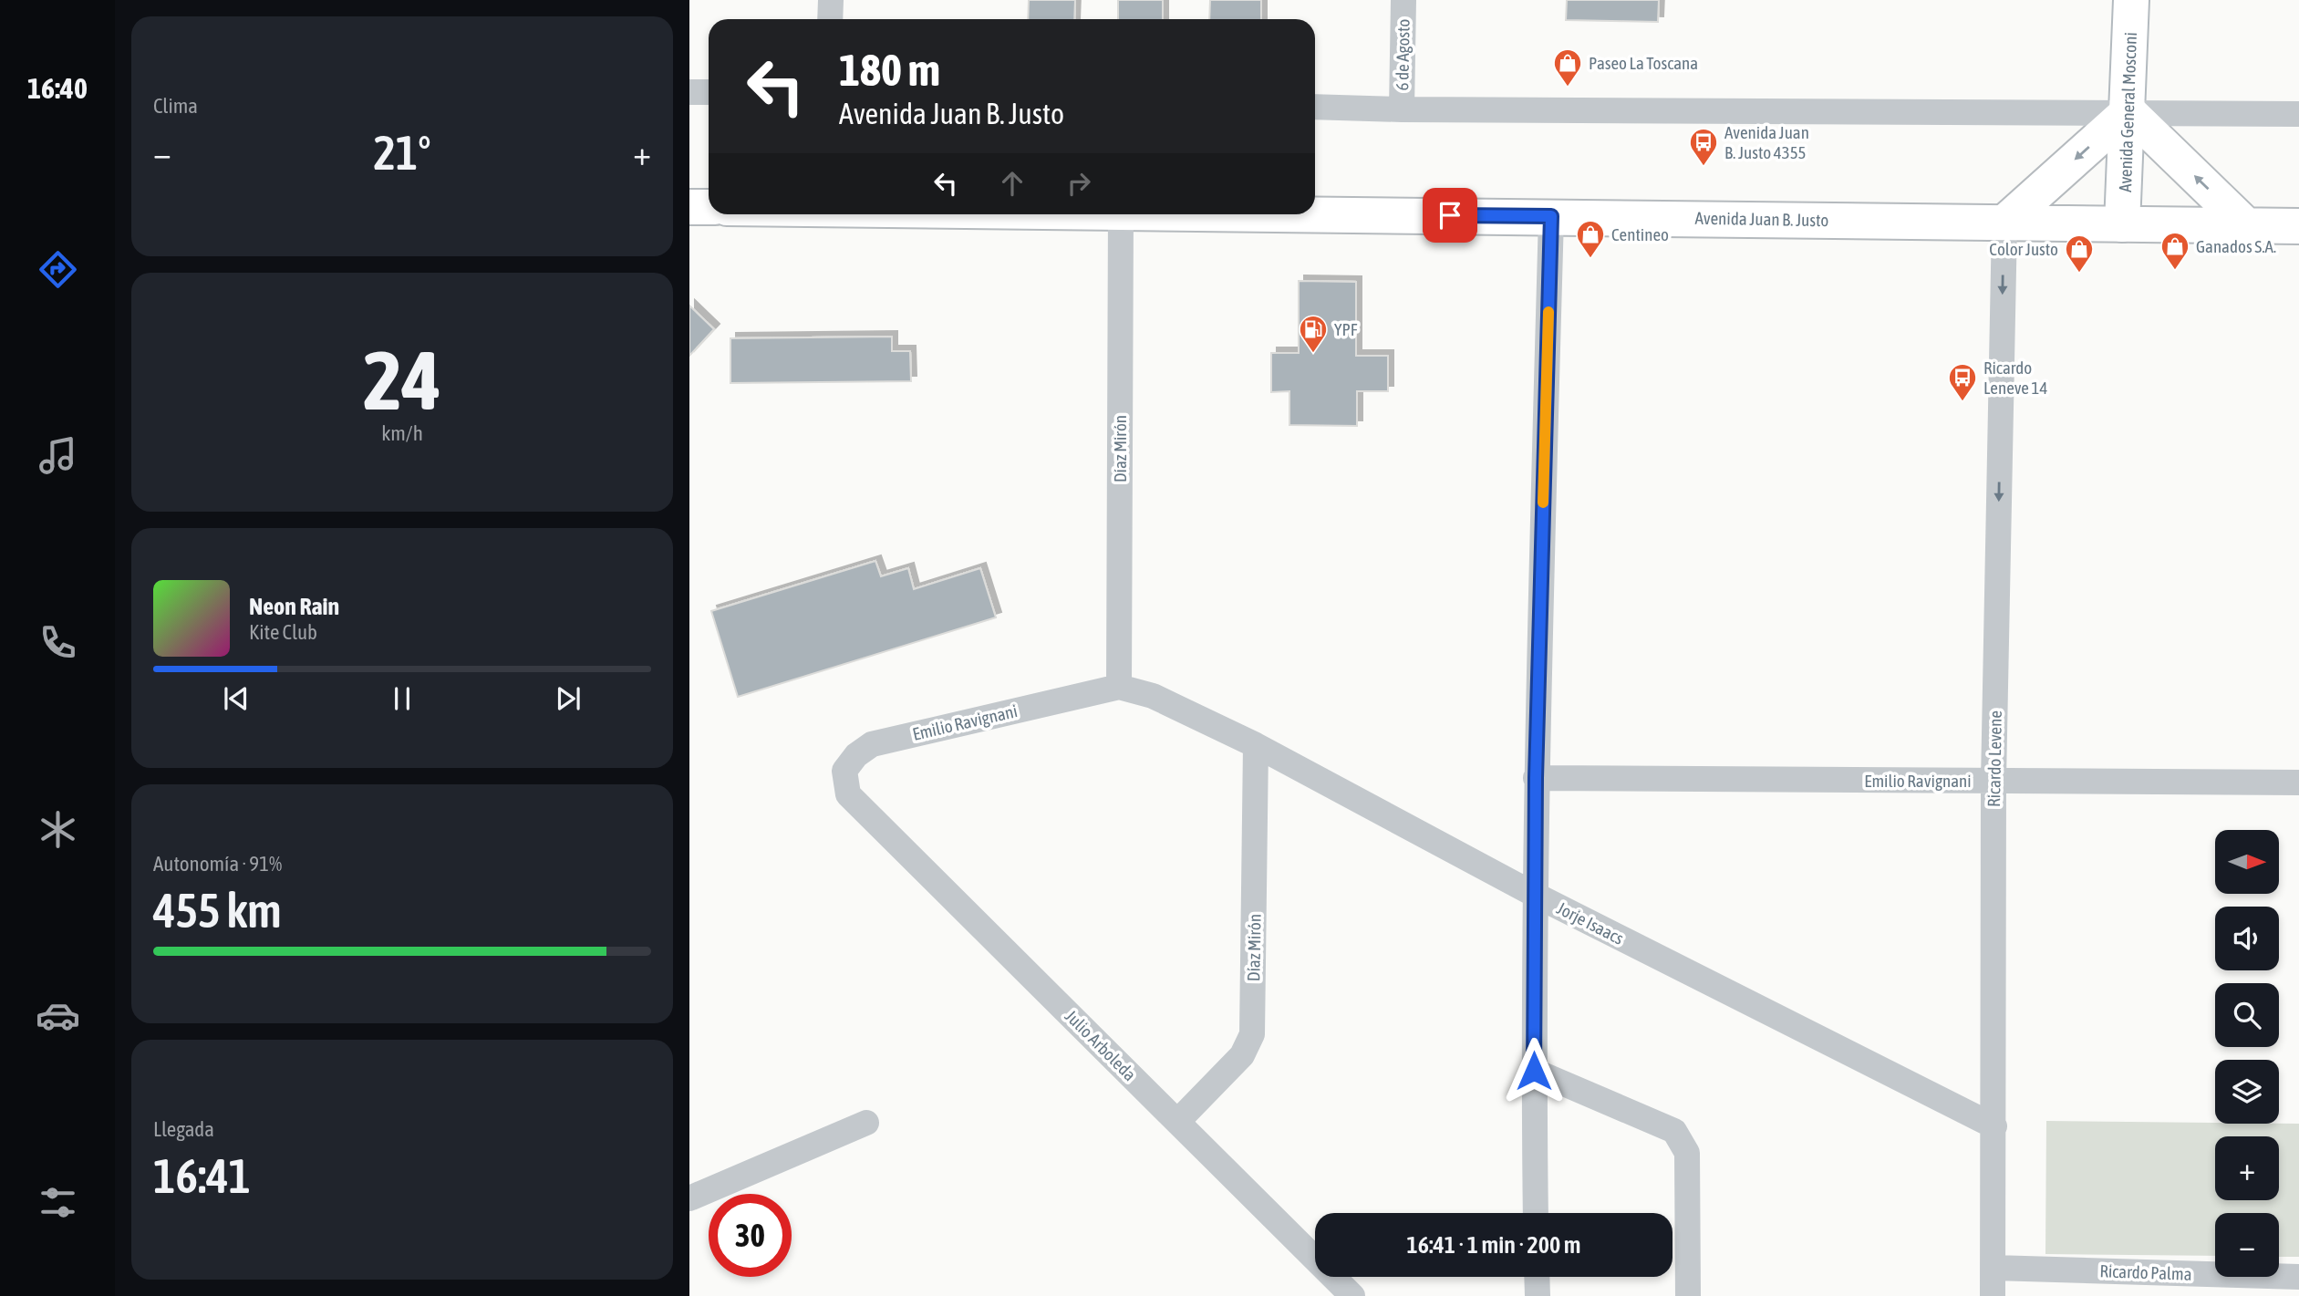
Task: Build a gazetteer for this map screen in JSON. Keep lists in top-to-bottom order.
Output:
{
  "streets": {
    "main road": ["Avenida General Mosconi", "Avenida Juan B. Justo"],
    "street": [
      "6 de Agosto",
      "Díaz Mirón",
      "Emilio Ravignani",
      "Ricardo Levene",
      "Jorje Isaacs",
      "Julio Arboleda",
      "Ricardo Palma"
    ]
  },
  "crossings": [
    ["Avenida General Mosconi", "Avenida Juan B. Justo"],
    ["Avenida Juan B. Justo", "Ricardo Levene"],
    ["Díaz Mirón", "Emilio Ravignani"],
    ["Díaz Mirón", "Jorje Isaacs"],
    ["Díaz Mirón", "Julio Arboleda"],
    ["Emilio Ravignani", "Ricardo Levene"],
    ["Emilio Ravignani", "Jorje Isaacs"],
    ["Emilio Ravignani", "Julio Arboleda"],
    ["Ricardo Levene", "Jorje Isaacs"],
    ["Ricardo Levene", "Ricardo Palma"]
  ],
  "one_way": ["Ricardo Levene"],
  "places": {
    "shop": [
      "Paseo La Toscana",
      "Centineo",
      "Ganados S.A.",
      "Color Justo"
    ],
    "bus stop": ["Avenida Juan B. Justo 4355", "Ricardo Leneve 14"],
    "fuel station": ["YPF"]
  },
  "north": "right",
  "page": {
    "tabs": "16:40",
    "tile": [
      "Clima",
      ["24", "km/h"],
      ["Autonomía · 91%", "455 km"],
      ["Llegada", "16:41"]
    ],
    "turn": ["180 m", "Avenida Juan B. Justo"],
    "heat": ["−", "21°", "+"],
    "song": ["Neon Rain", "Kite Club"],
    "map_buttons": ["+", "−"],
    "limit": "30",
    "trip": "16:41 · 1 min · 200 m"
  }
}
